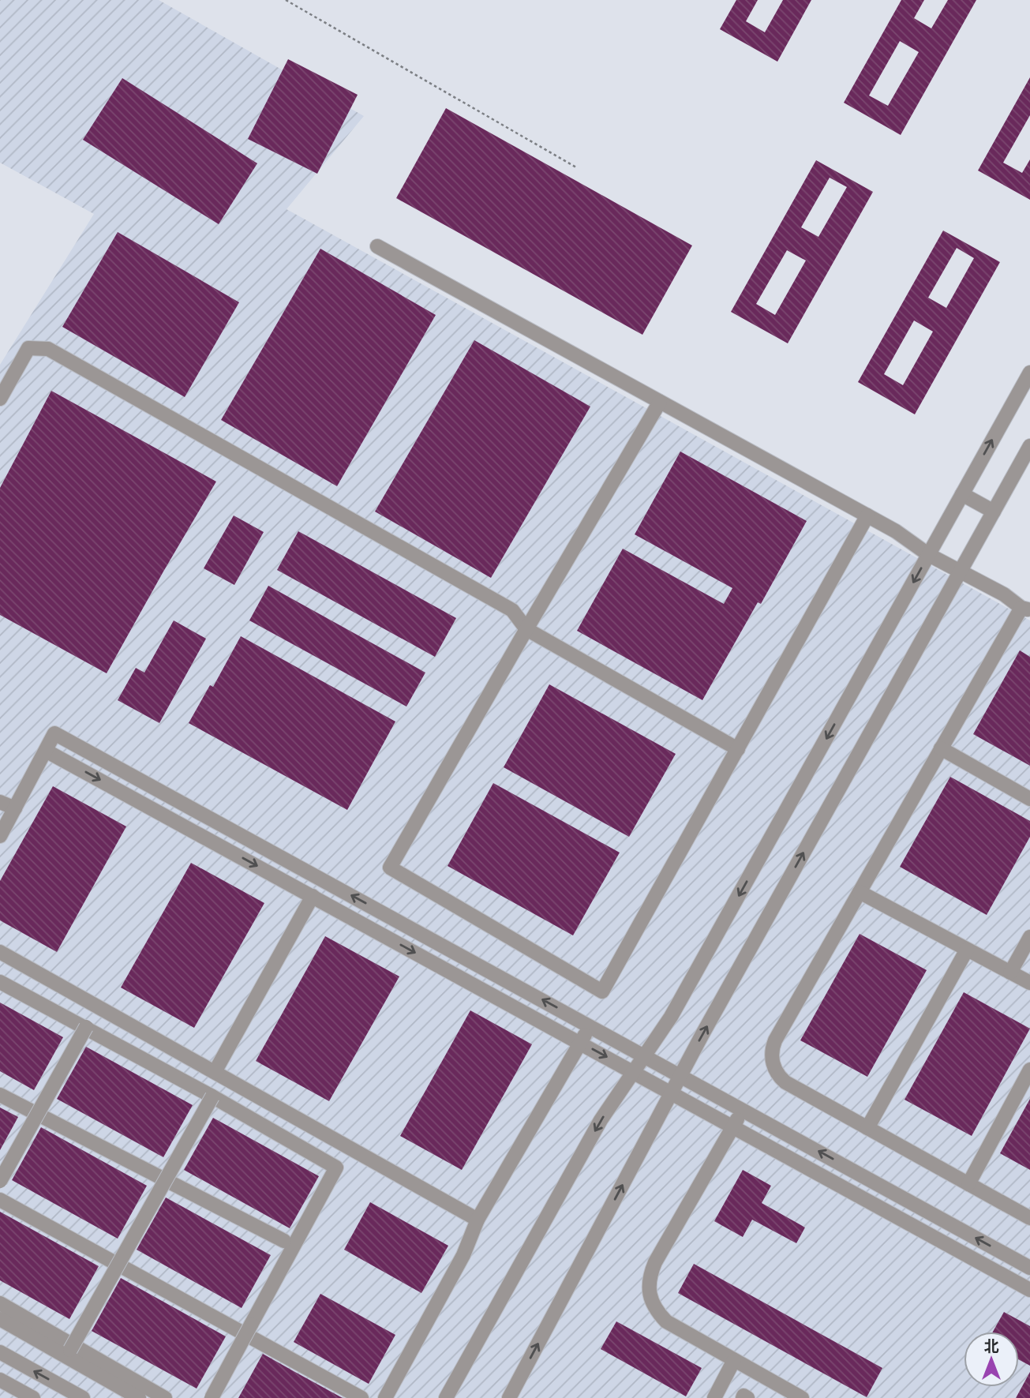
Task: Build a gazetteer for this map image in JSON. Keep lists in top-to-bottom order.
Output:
{
  "north": "top"
}
